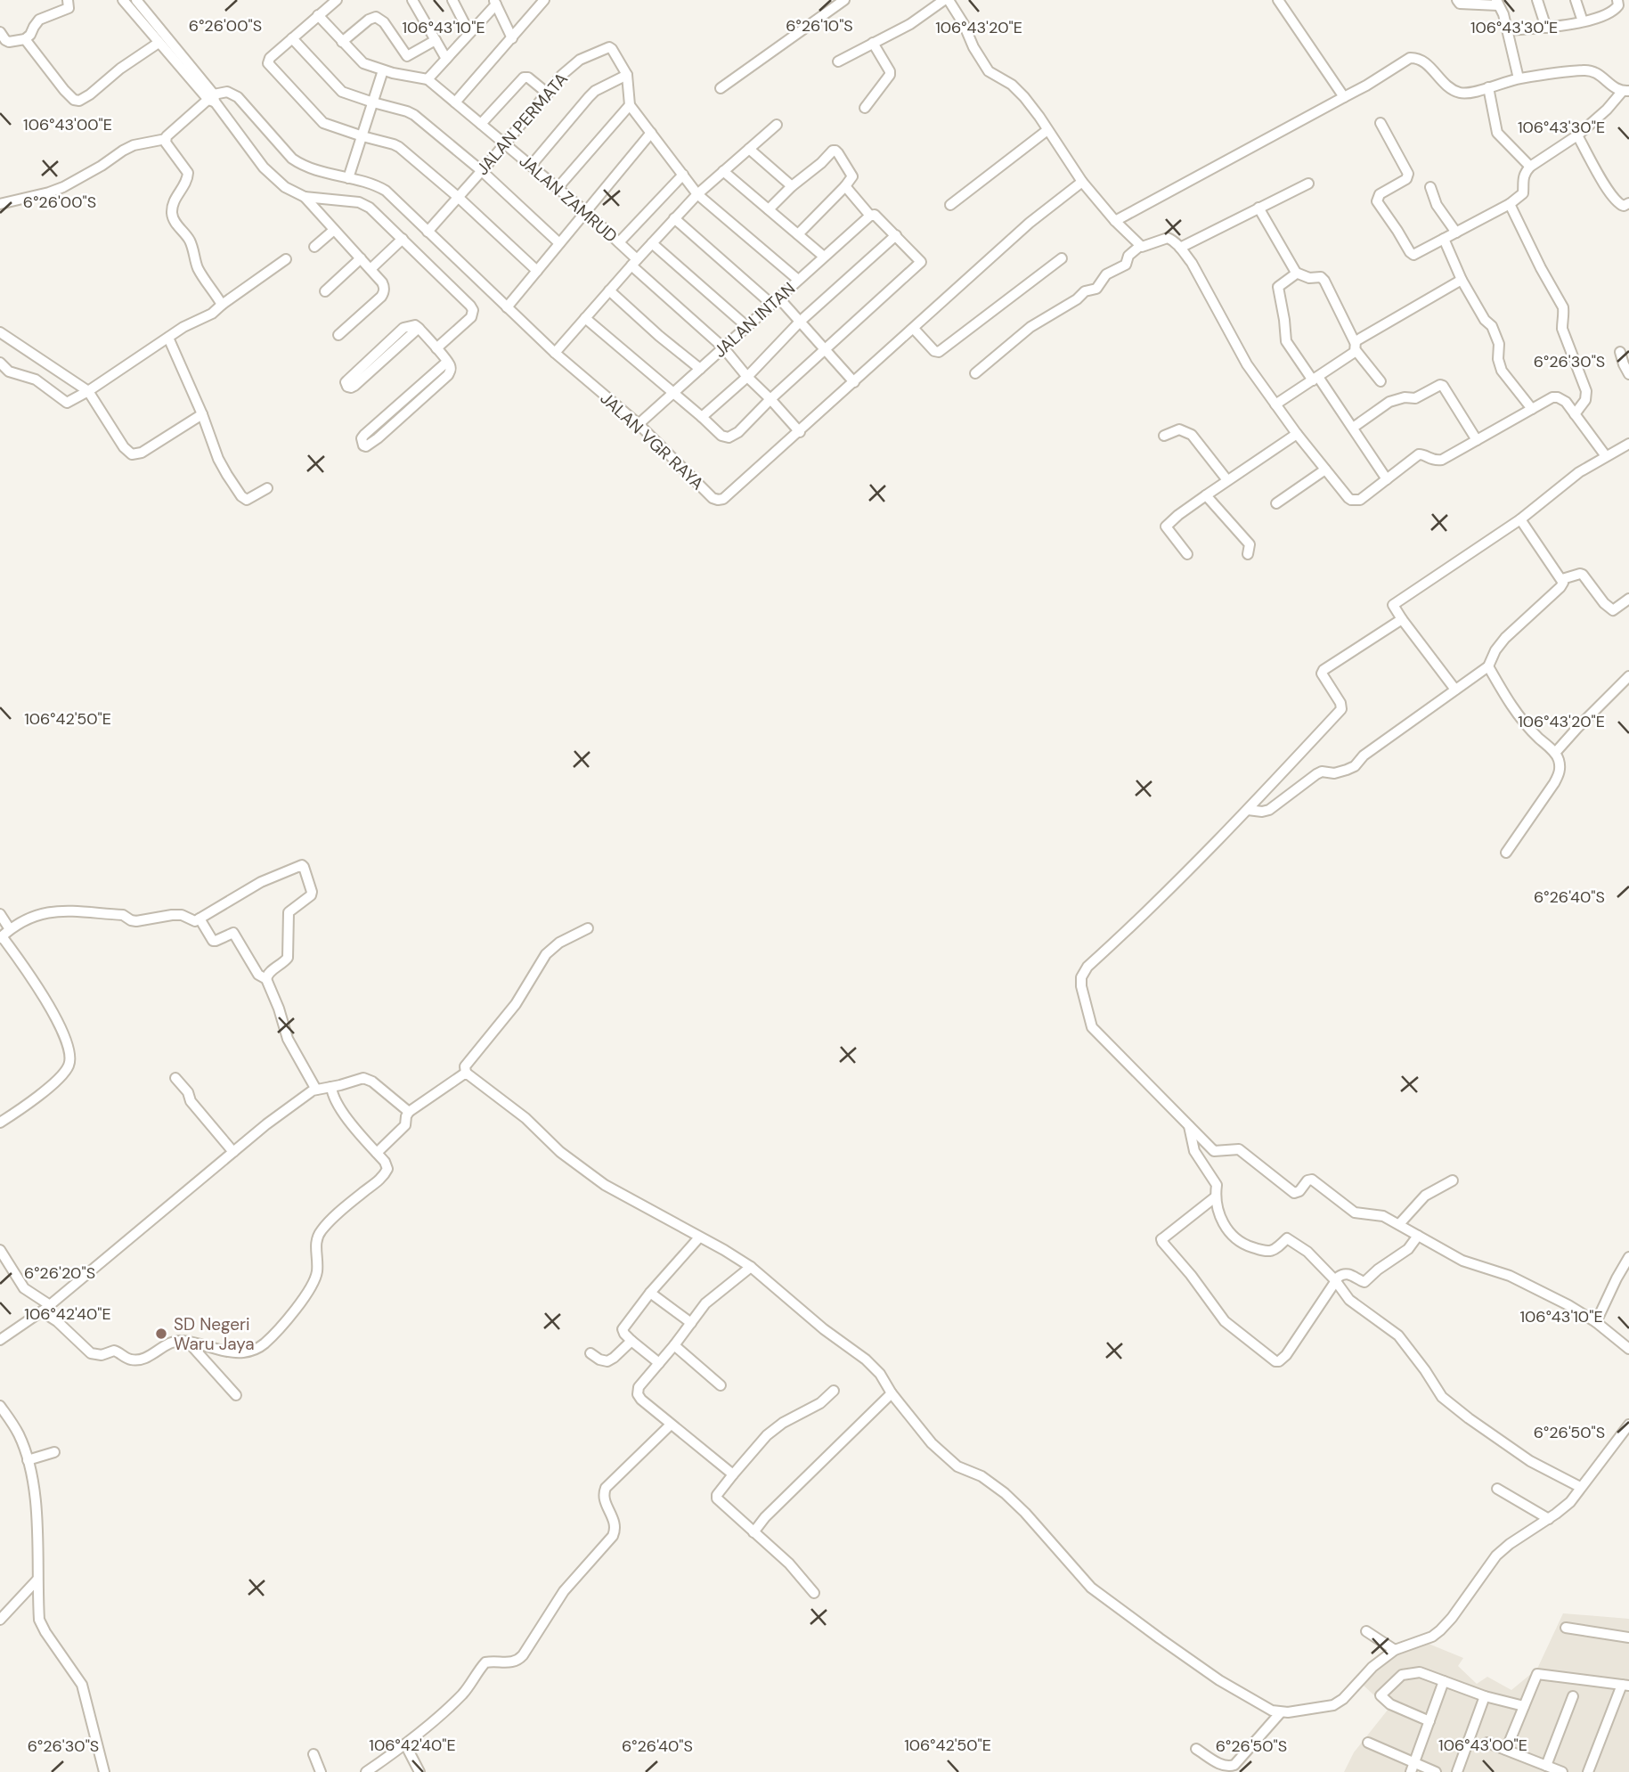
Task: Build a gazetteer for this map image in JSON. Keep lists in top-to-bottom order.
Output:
{
  "streets": {
    "street": [
      "JALAN PERMATA",
      "JALAN ZAMRUD",
      "JALAN INTAN",
      "JALAN VGR RAYA"
    ]
  },
  "crossings": [
    ["JALAN PERMATA", "JALAN ZAMRUD"],
    ["JALAN PERMATA", "JALAN VGR RAYA"],
    ["JALAN ZAMRUD", "JALAN INTAN"],
    ["JALAN ZAMRUD", "JALAN VGR RAYA"],
    ["JALAN INTAN", "JALAN VGR RAYA"]
  ],
  "places": ["SD Negeri Waru Jaya"],
  "coordinates": [
    "6°26'00\"S",
    "6°26'10\"S",
    "106°43'10\"E",
    "106°43'20\"E",
    "106°43'30\"E",
    "106°43'00\"E",
    "6°26'30\"S",
    "106°42'50\"E",
    "6°26'40\"S",
    "6°26'20\"S",
    "106°42'40\"E",
    "6°26'50\"S"
  ]
}
